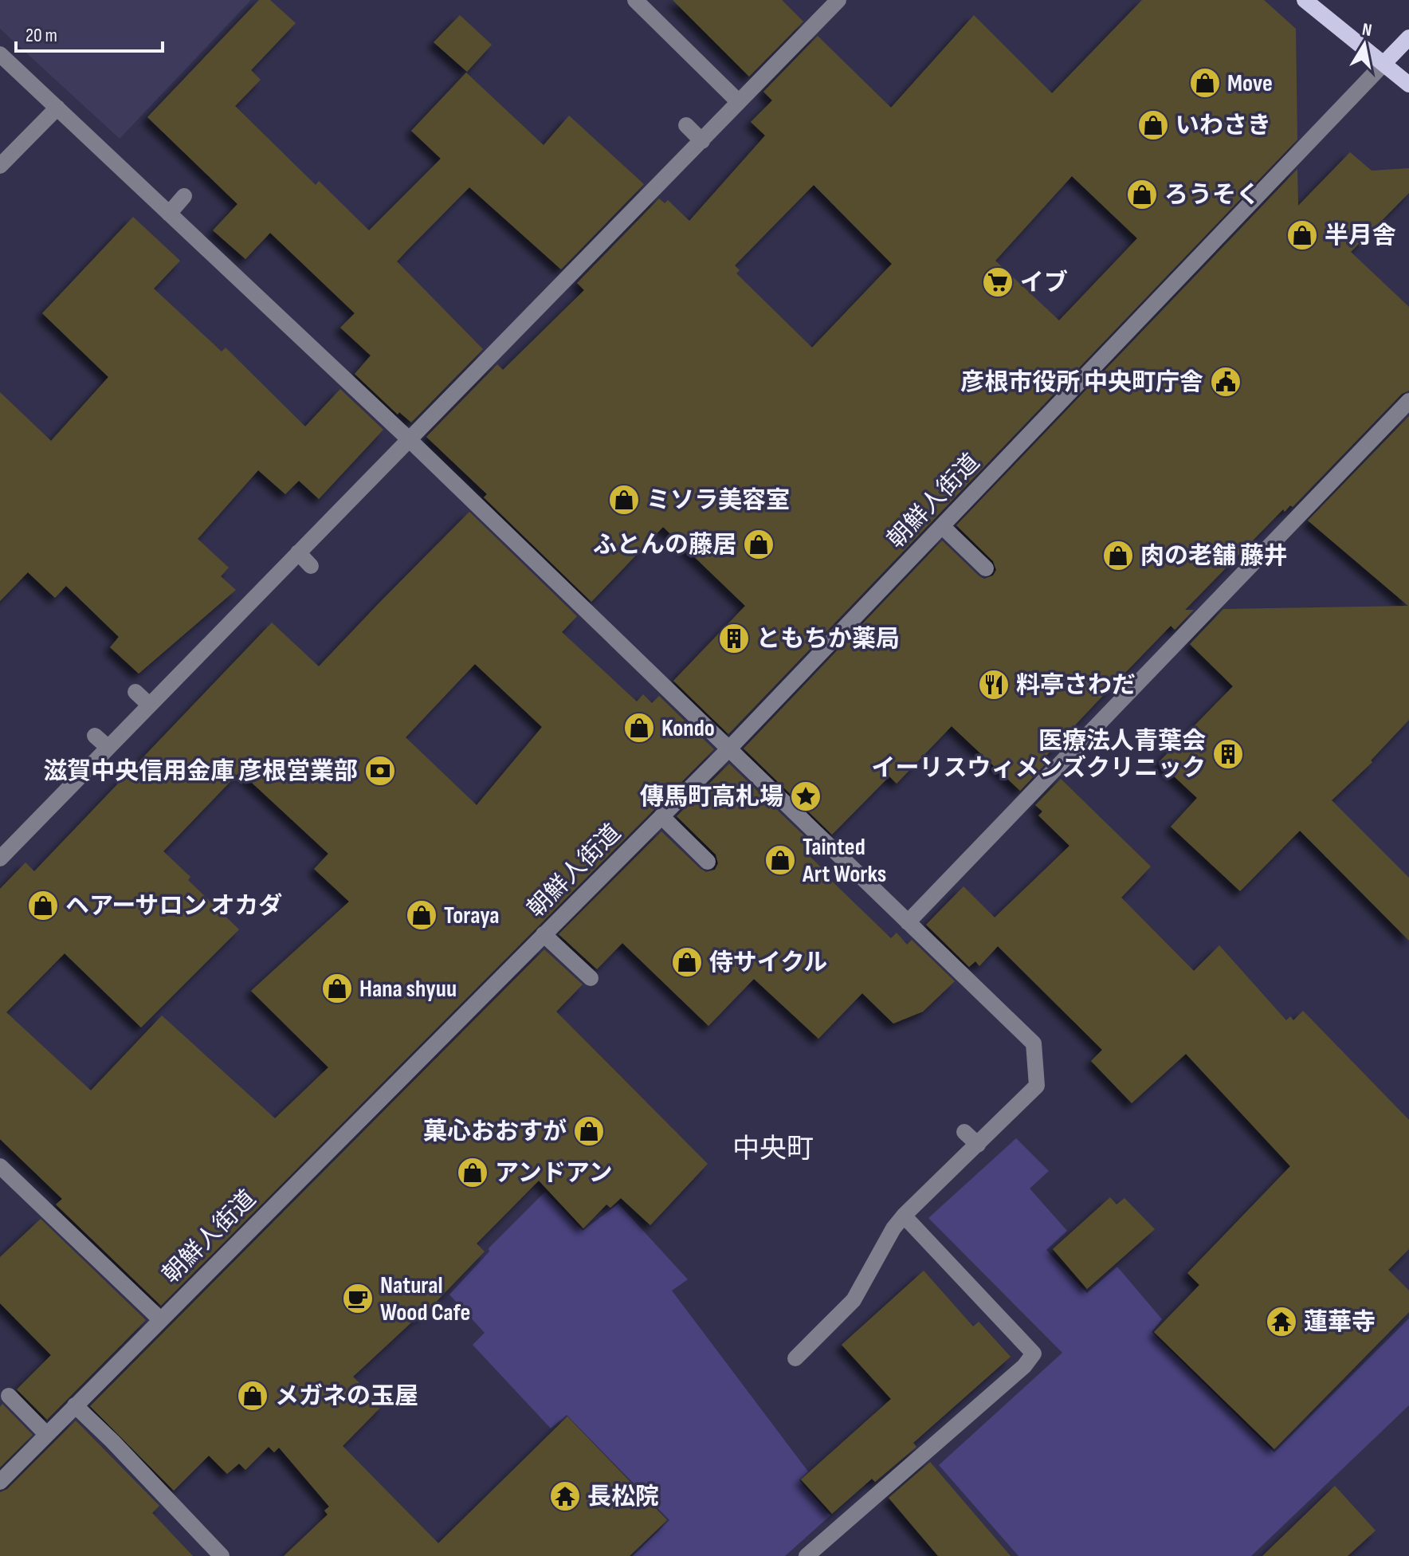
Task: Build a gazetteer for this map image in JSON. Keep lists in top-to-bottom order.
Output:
{
  "streets": {
    "street": ["朝鮮人街道"]
  },
  "districts": ["中央町"],
  "places": {
    "shop": [
      "Move",
      "いわさき",
      "ろうそく",
      "半月舎",
      "ミソラ美容室",
      "ふとんの藤居",
      "肉の老舗 藤井",
      "Kondo",
      "Tainted Art Works",
      "ヘアーサロン オカダ",
      "Toraya",
      "侍サイクル",
      "Hana shyuu",
      "菓心おおすが",
      "アンドアン",
      "メガネの玉屋"
    ],
    "supermarket": ["イブ"],
    "public building": ["彦根市役所 中央町庁舎"],
    "building": ["ともちか薬局", "医療法人青葉会 イーリスウィメンズクリニック"],
    "restaurant": ["料亭さわだ"],
    "bank": ["滋賀中央信用金庫 彦根営業部"],
    "place": ["傳馬町高札場"],
    "cafe": ["Natural Wood Cafe"],
    "temple": ["蓮華寺", "長松院"]
  },
  "scale_bar": "20 m",
  "north": "top"
}
